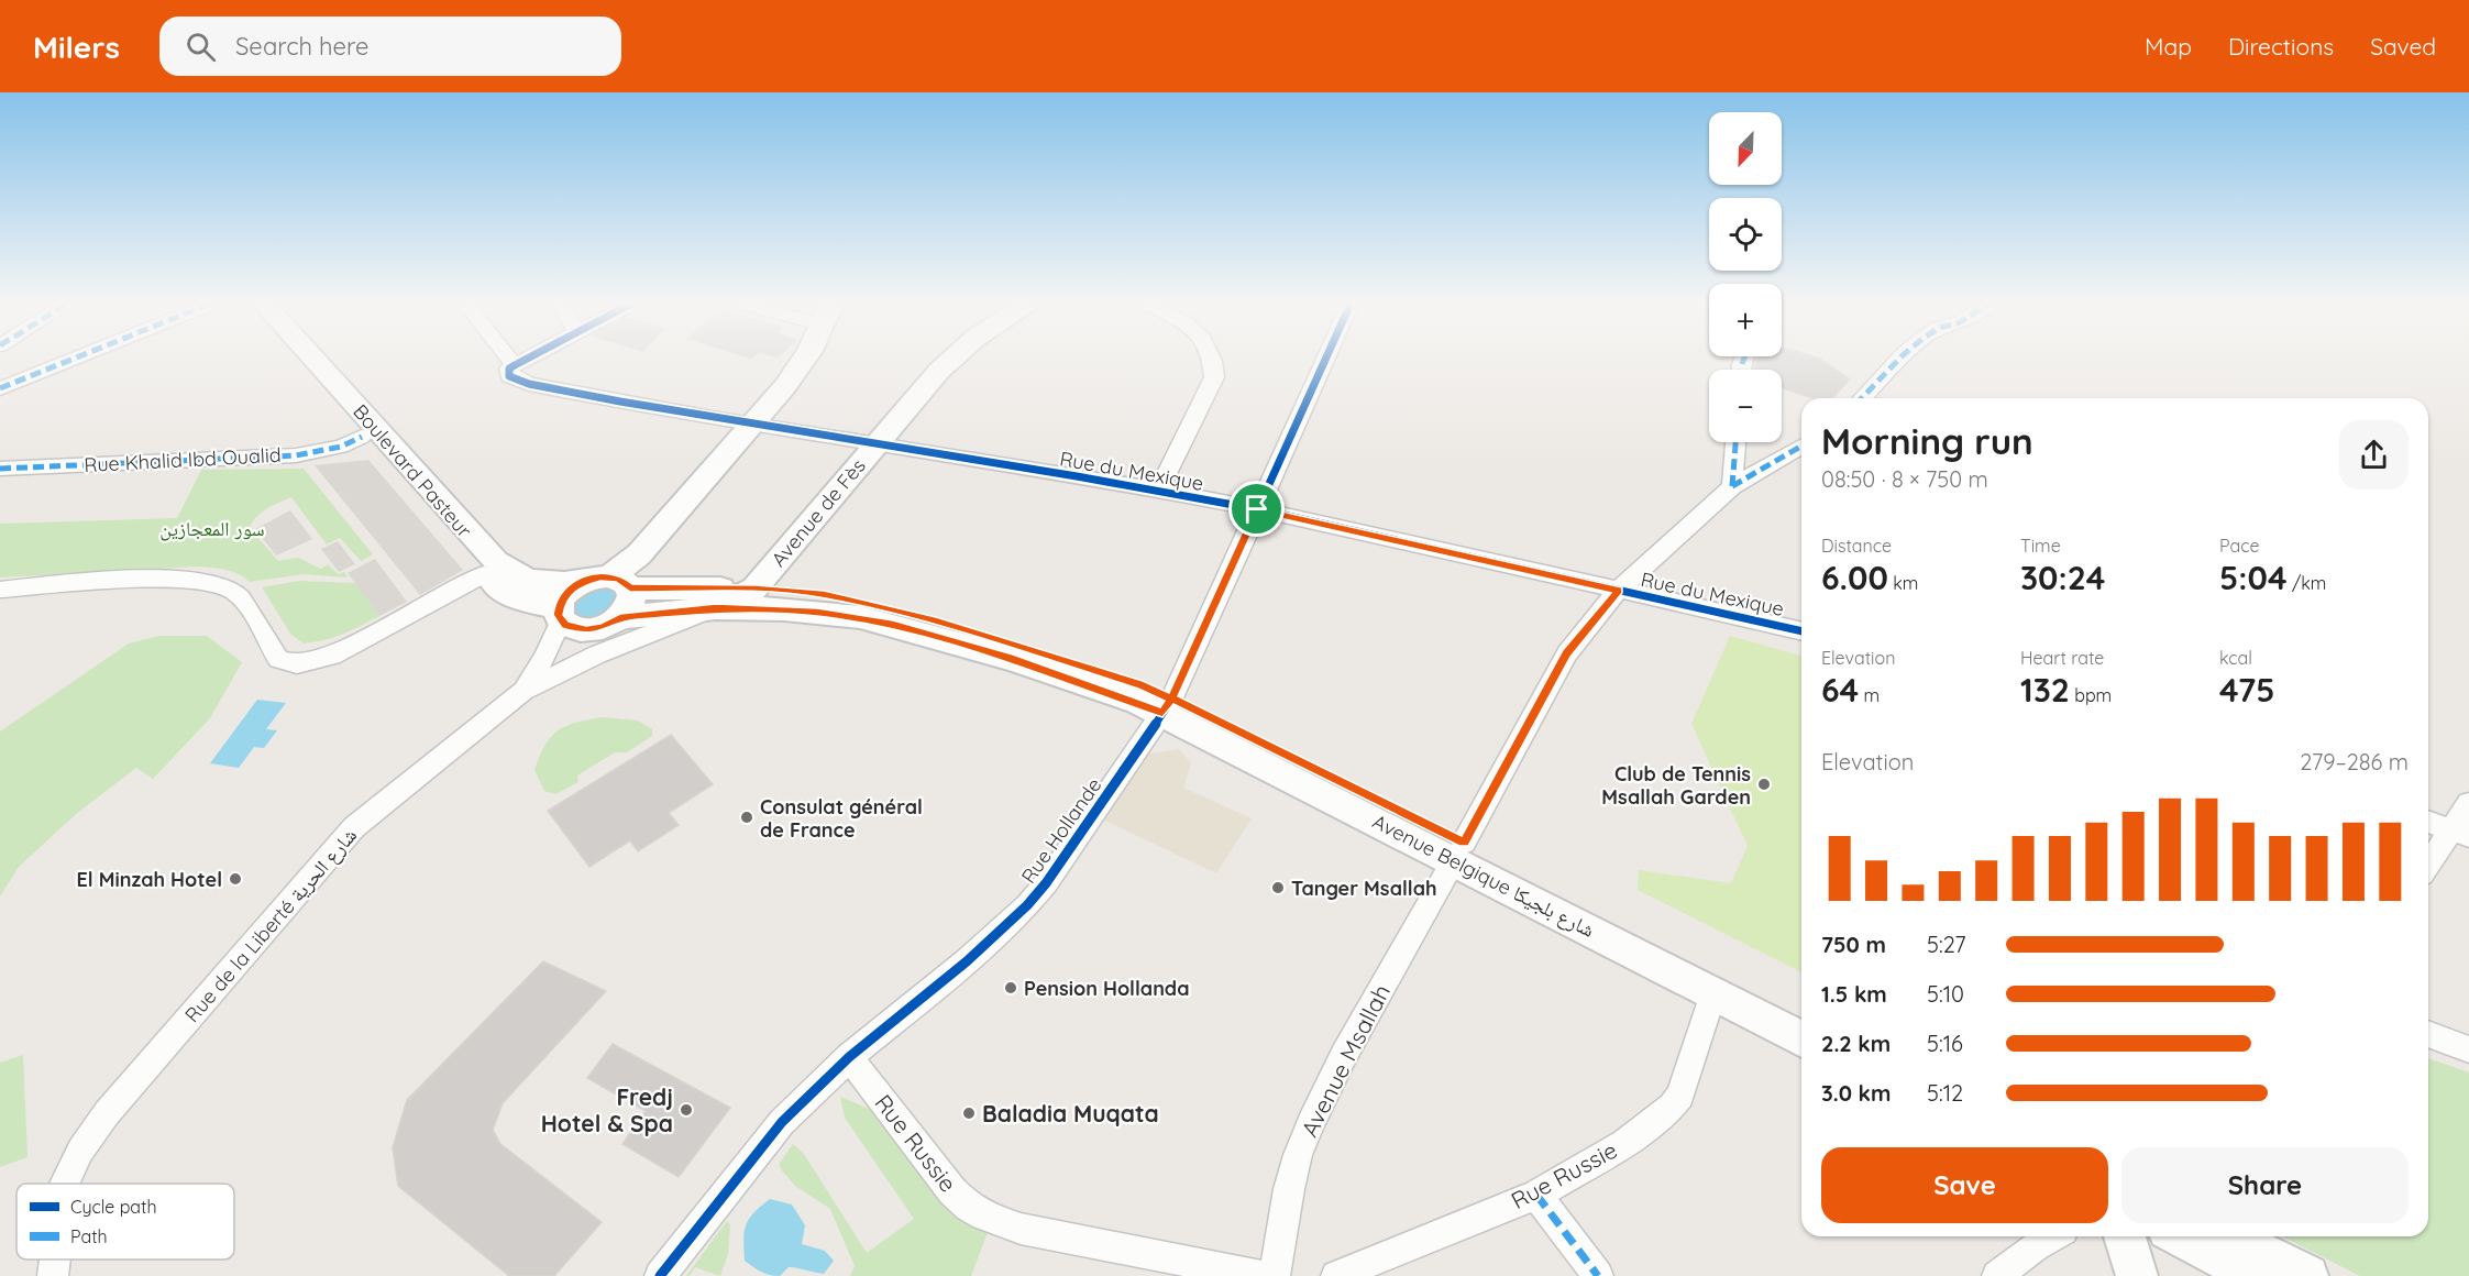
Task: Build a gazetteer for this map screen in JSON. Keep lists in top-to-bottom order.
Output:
{
  "streets": {
    "main road": ["Boulevard Pasteur", "Avenue de Fès", "Avenue Belgique شارع بلجيكا"],
    "street": [
      "Rue Khalid Ibd Oualid",
      "Rue du Mexique",
      "Rue Hollande",
      "Rue de la Liberté شارع الحرية",
      "Avenue Msallah",
      "Rue Russie"
    ]
  },
  "crossings": [
    ["Boulevard Pasteur", "Avenue Belgique شارع بلجيكا"],
    ["Rue du Mexique", "Avenue de Fès"],
    ["Rue du Mexique", "Rue Hollande"],
    ["Rue du Mexique", "Avenue Msallah"],
    ["Avenue de Fès", "Avenue Belgique شارع بلجيكا"],
    ["Rue Hollande", "Avenue Belgique شارع بلجيكا"],
    ["Rue Hollande", "Rue Russie"],
    ["Avenue Belgique شارع بلجيكا", "Rue de la Liberté شارع الحرية"],
    ["Avenue Belgique شارع بلجيكا", "Avenue Msallah"],
    ["Avenue Belgique شارع بلجيكا", "Rue Russie"]
  ],
  "parks": ["سور المعجازين"],
  "places": [
    "Club de Tennis Msallah Garden",
    "Consulat général de France",
    "El Minzah Hotel",
    "Tanger Msallah",
    "Pension Hollanda",
    "Fredj Hotel & Spa",
    "Baladia Muqata"
  ],
  "legend": ["Cycle path", "Path"],
  "north": "bottom left",
  "page": {
    "header": "Milers",
    "search": "Search here",
    "nav": ["Map", "Directions", "Saved"],
    "map_buttons": ["+", "−"],
    "heading": ["Morning run", "08:50 · 8 × 750 m"],
    "stats": [
      ["Distance", "6.00 km"],
      ["Time", "30:24"],
      ["Pace", "5:04 /km"],
      ["Elevation", "64 m"],
      ["Heart rate", "132 bpm"],
      ["kcal", "475"]
    ],
    "chart": ["Elevation", "279–286 m"],
    "list": [
      {
        "name": "750 m",
        "note": "5:27"
      },
      {
        "name": "1.5 km",
        "note": "5:10"
      },
      {
        "name": "2.2 km",
        "note": "5:16"
      },
      {
        "name": "3.0 km",
        "note": "5:12"
      }
    ],
    "buttons": ["Save", "Share"]
  }
}
